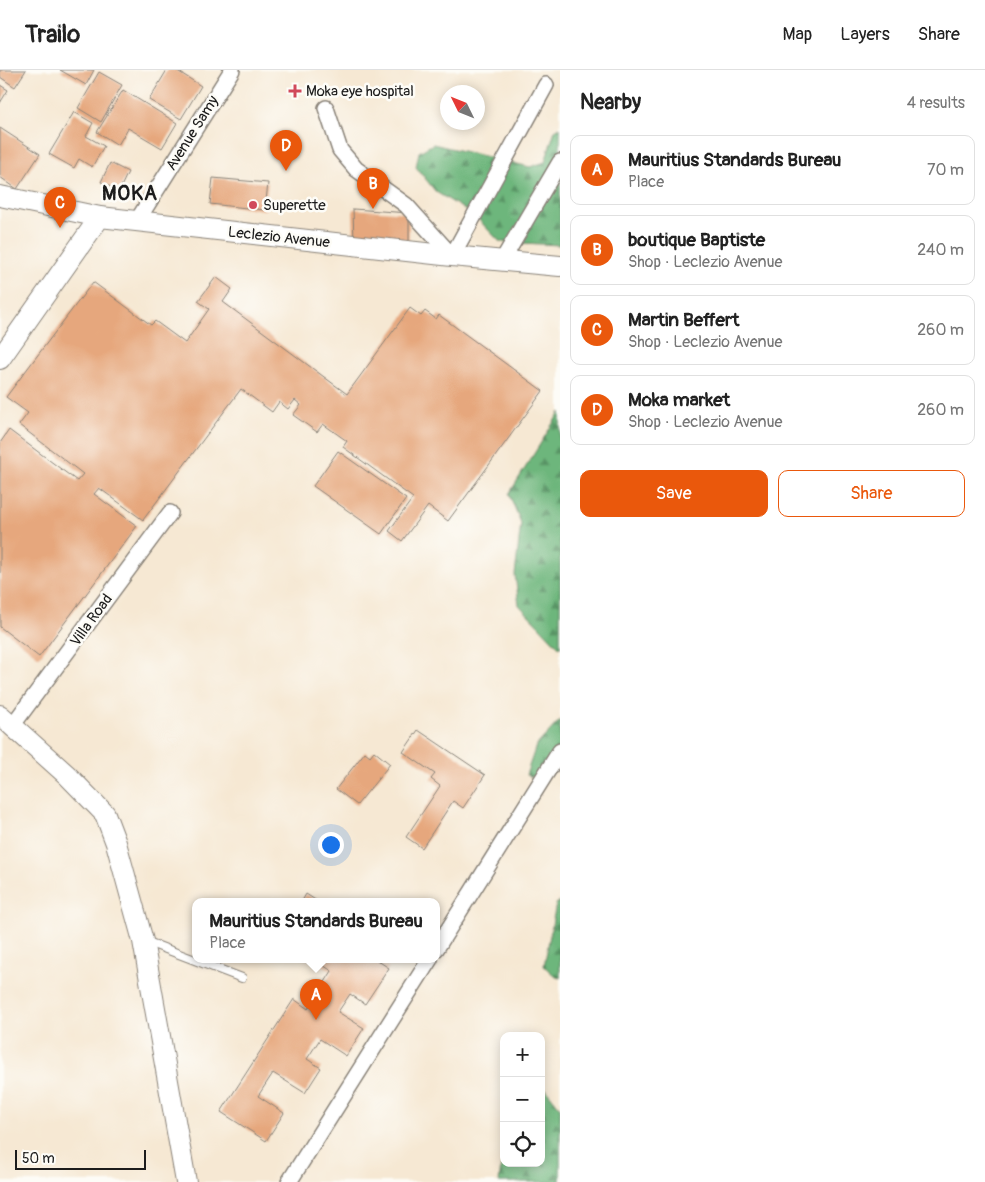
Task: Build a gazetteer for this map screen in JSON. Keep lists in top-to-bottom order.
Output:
{
  "streets": {
    "main road": ["Leclezio Avenue"],
    "street": ["Avenue Samy", "Villa Road"]
  },
  "crossings": [
    ["Avenue Samy", "Leclezio Avenue"]
  ],
  "districts": ["MOKA"],
  "places": {
    "health": ["Moka eye hospital"],
    "other": ["Superette"]
  },
  "scale_bar": "50 m",
  "north": "top left",
  "page": {
    "header": "Trailo",
    "nav": ["Map", "Layers", "Share"],
    "heading": ["Nearby", "4 results"],
    "pins": [
      "D",
      "B",
      "C",
      "A"
    ],
    "list": [
      {
        "mark": "A",
        "name": "Mauritius Standards Bureau",
        "note": "Place",
        "value": "70 m"
      },
      {
        "mark": "B",
        "name": "boutique Baptiste",
        "note": "Shop · Leclezio Avenue",
        "value": "240 m"
      },
      {
        "mark": "C",
        "name": "Martin Beffert",
        "note": "Shop · Leclezio Avenue",
        "value": "260 m"
      },
      {
        "mark": "D",
        "name": "Moka market",
        "note": "Shop · Leclezio Avenue",
        "value": "260 m"
      }
    ],
    "buttons": ["Save", "Share"],
    "popup": ["Mauritius Standards Bureau", "Place"],
    "map_buttons": ["+", "−"],
    "scale": "50 m"
  }
}
